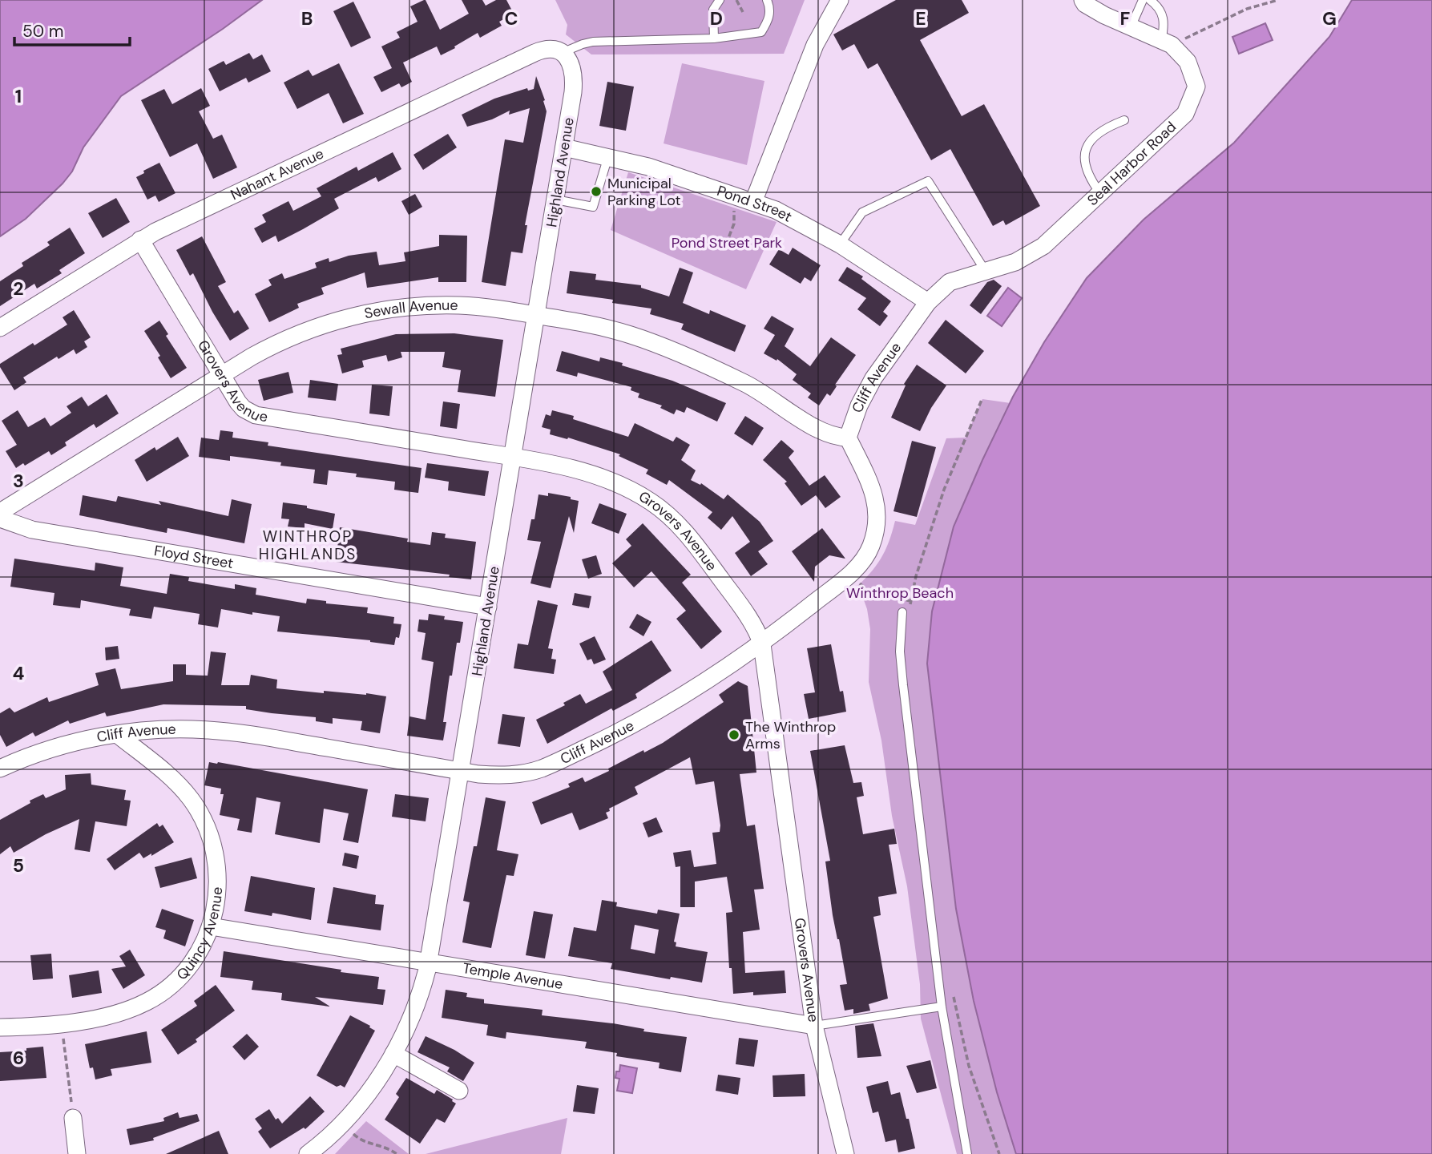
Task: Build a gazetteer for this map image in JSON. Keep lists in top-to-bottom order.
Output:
{
  "streets": {
    "street": [
      "Seal Harbor Road",
      "Highland Avenue",
      "Nahant Avenue",
      "Pond Street",
      "Sewall Avenue",
      "Grovers Avenue",
      "Cliff Avenue",
      "Floyd Street",
      "Quincy Avenue",
      "Temple Avenue"
    ]
  },
  "crossings": [
    ["Seal Harbor Road", "Pond Street"],
    ["Seal Harbor Road", "Cliff Avenue"],
    ["Highland Avenue", "Nahant Avenue"],
    ["Highland Avenue", "Pond Street"],
    ["Highland Avenue", "Sewall Avenue"],
    ["Highland Avenue", "Grovers Avenue"],
    ["Highland Avenue", "Cliff Avenue"],
    ["Highland Avenue", "Floyd Street"],
    ["Highland Avenue", "Temple Avenue"],
    ["Nahant Avenue", "Grovers Avenue"],
    ["Pond Street", "Cliff Avenue"],
    ["Sewall Avenue", "Grovers Avenue"],
    ["Sewall Avenue", "Cliff Avenue"],
    ["Grovers Avenue", "Cliff Avenue"],
    ["Grovers Avenue", "Temple Avenue"],
    ["Cliff Avenue", "Quincy Avenue"],
    ["Quincy Avenue", "Temple Avenue"]
  ],
  "districts": ["WINTHROP HIGHLANDS"],
  "parks": ["Pond Street Park", "Winthrop Beach"],
  "places": ["Municipal Parking Lot", "The Winthrop Arms"],
  "scale_bar": "50 m",
  "grid": {
    "columns": [
      "B",
      "C",
      "D",
      "E",
      "F",
      "G"
    ],
    "rows": [
      "1",
      "2",
      "3",
      "4",
      "5",
      "6"
    ]
  }
}
